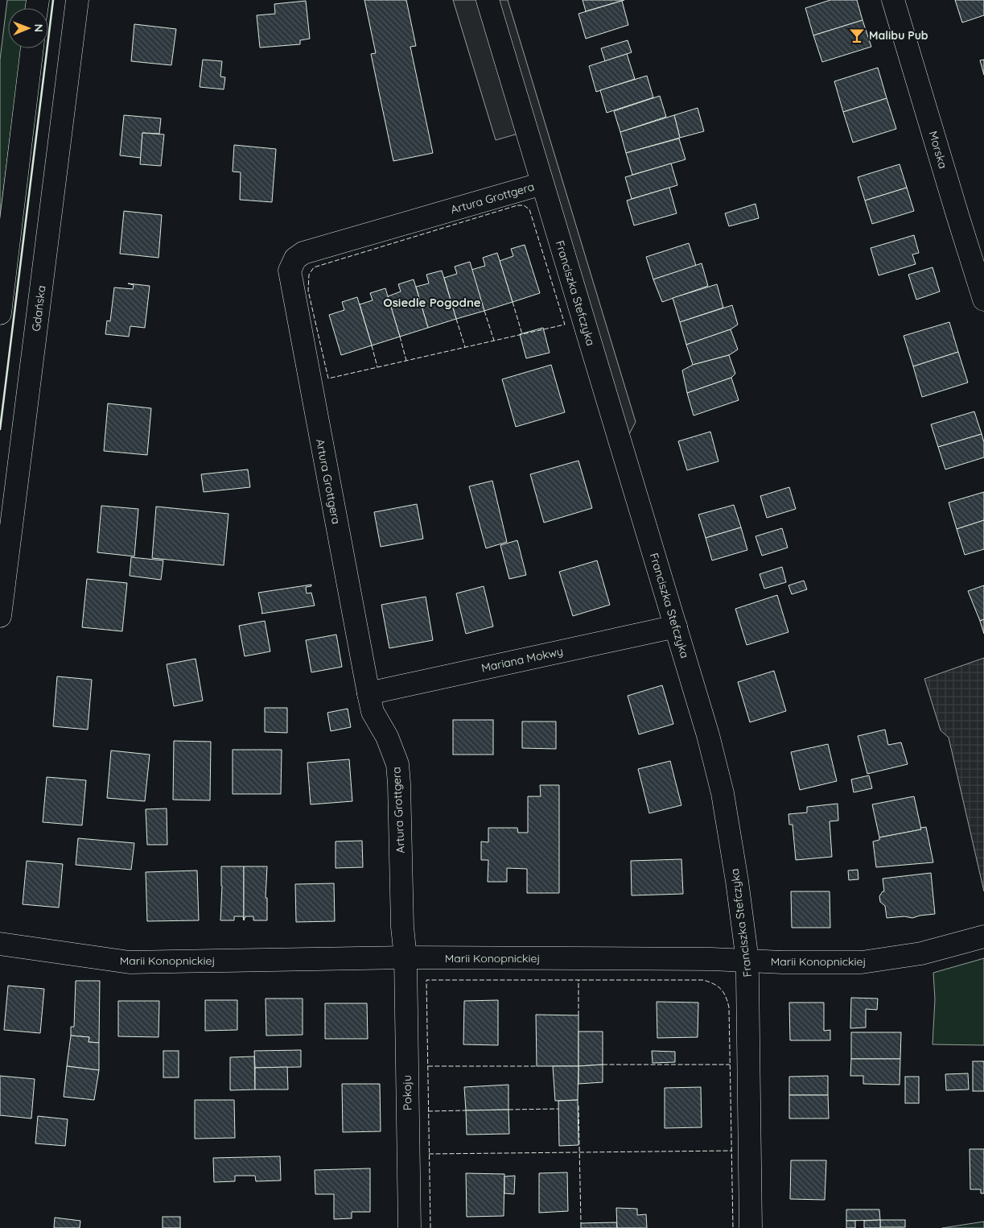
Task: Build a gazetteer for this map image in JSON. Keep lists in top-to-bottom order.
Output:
{
  "streets": {
    "street": [
      "Morska",
      "Artura Grottgera",
      "Franciszka Stefczyka",
      "Gdańska",
      "Mariana Mokwy",
      "Marii Konopnickiej",
      "Pokoju"
    ]
  },
  "crossings": [
    ["Artura Grottgera", "Franciszka Stefczyka"],
    ["Artura Grottgera", "Mariana Mokwy"],
    ["Artura Grottgera", "Marii Konopnickiej"],
    ["Artura Grottgera", "Pokoju"],
    ["Franciszka Stefczyka", "Mariana Mokwy"],
    ["Franciszka Stefczyka", "Marii Konopnickiej"],
    ["Marii Konopnickiej", "Pokoju"]
  ],
  "districts": ["Osiedle Pogodne"],
  "places": {
    "bar": ["Malibu Pub"]
  },
  "north": "right"
}
